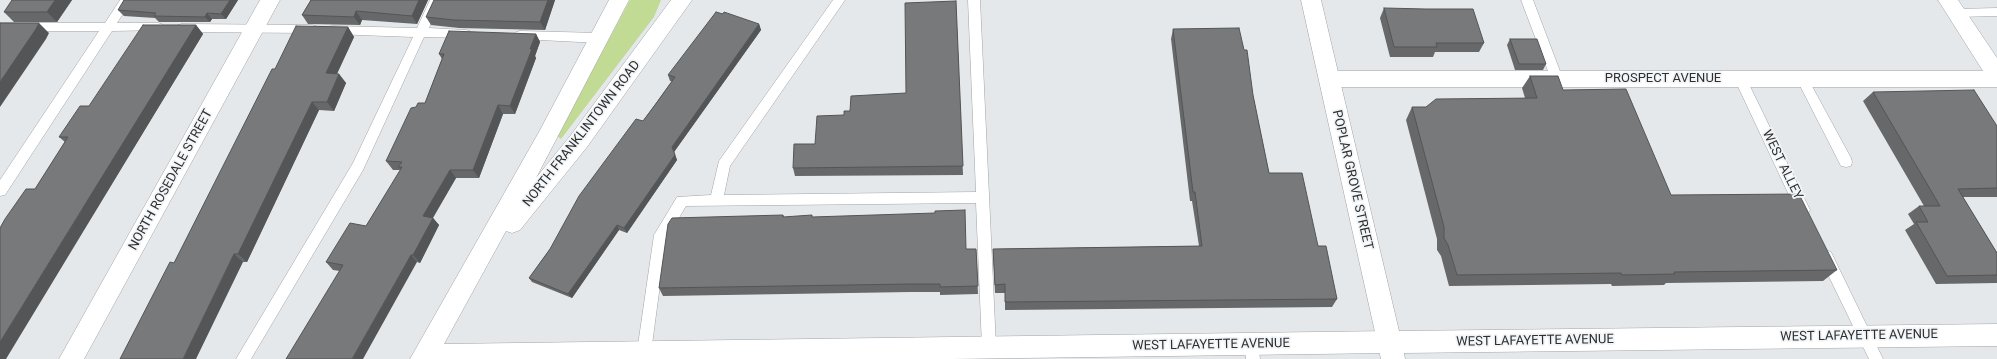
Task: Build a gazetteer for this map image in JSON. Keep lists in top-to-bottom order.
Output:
{
  "streets": {
    "street": [
      "PROSPECT AVENUE",
      "NORTH FRANKLINTOWN ROAD",
      "NORTH ROSEDALE STREET",
      "POPLAR GROVE STREET",
      "WEST LAFAYETTE AVENUE"
    ],
    "lane": ["WEST ALLEY"]
  },
  "crossings": [
    ["PROSPECT AVENUE", "WEST ALLEY"],
    ["PROSPECT AVENUE", "POPLAR GROVE STREET"],
    ["NORTH FRANKLINTOWN ROAD", "WEST LAFAYETTE AVENUE"],
    ["POPLAR GROVE STREET", "WEST LAFAYETTE AVENUE"]
  ]
}
